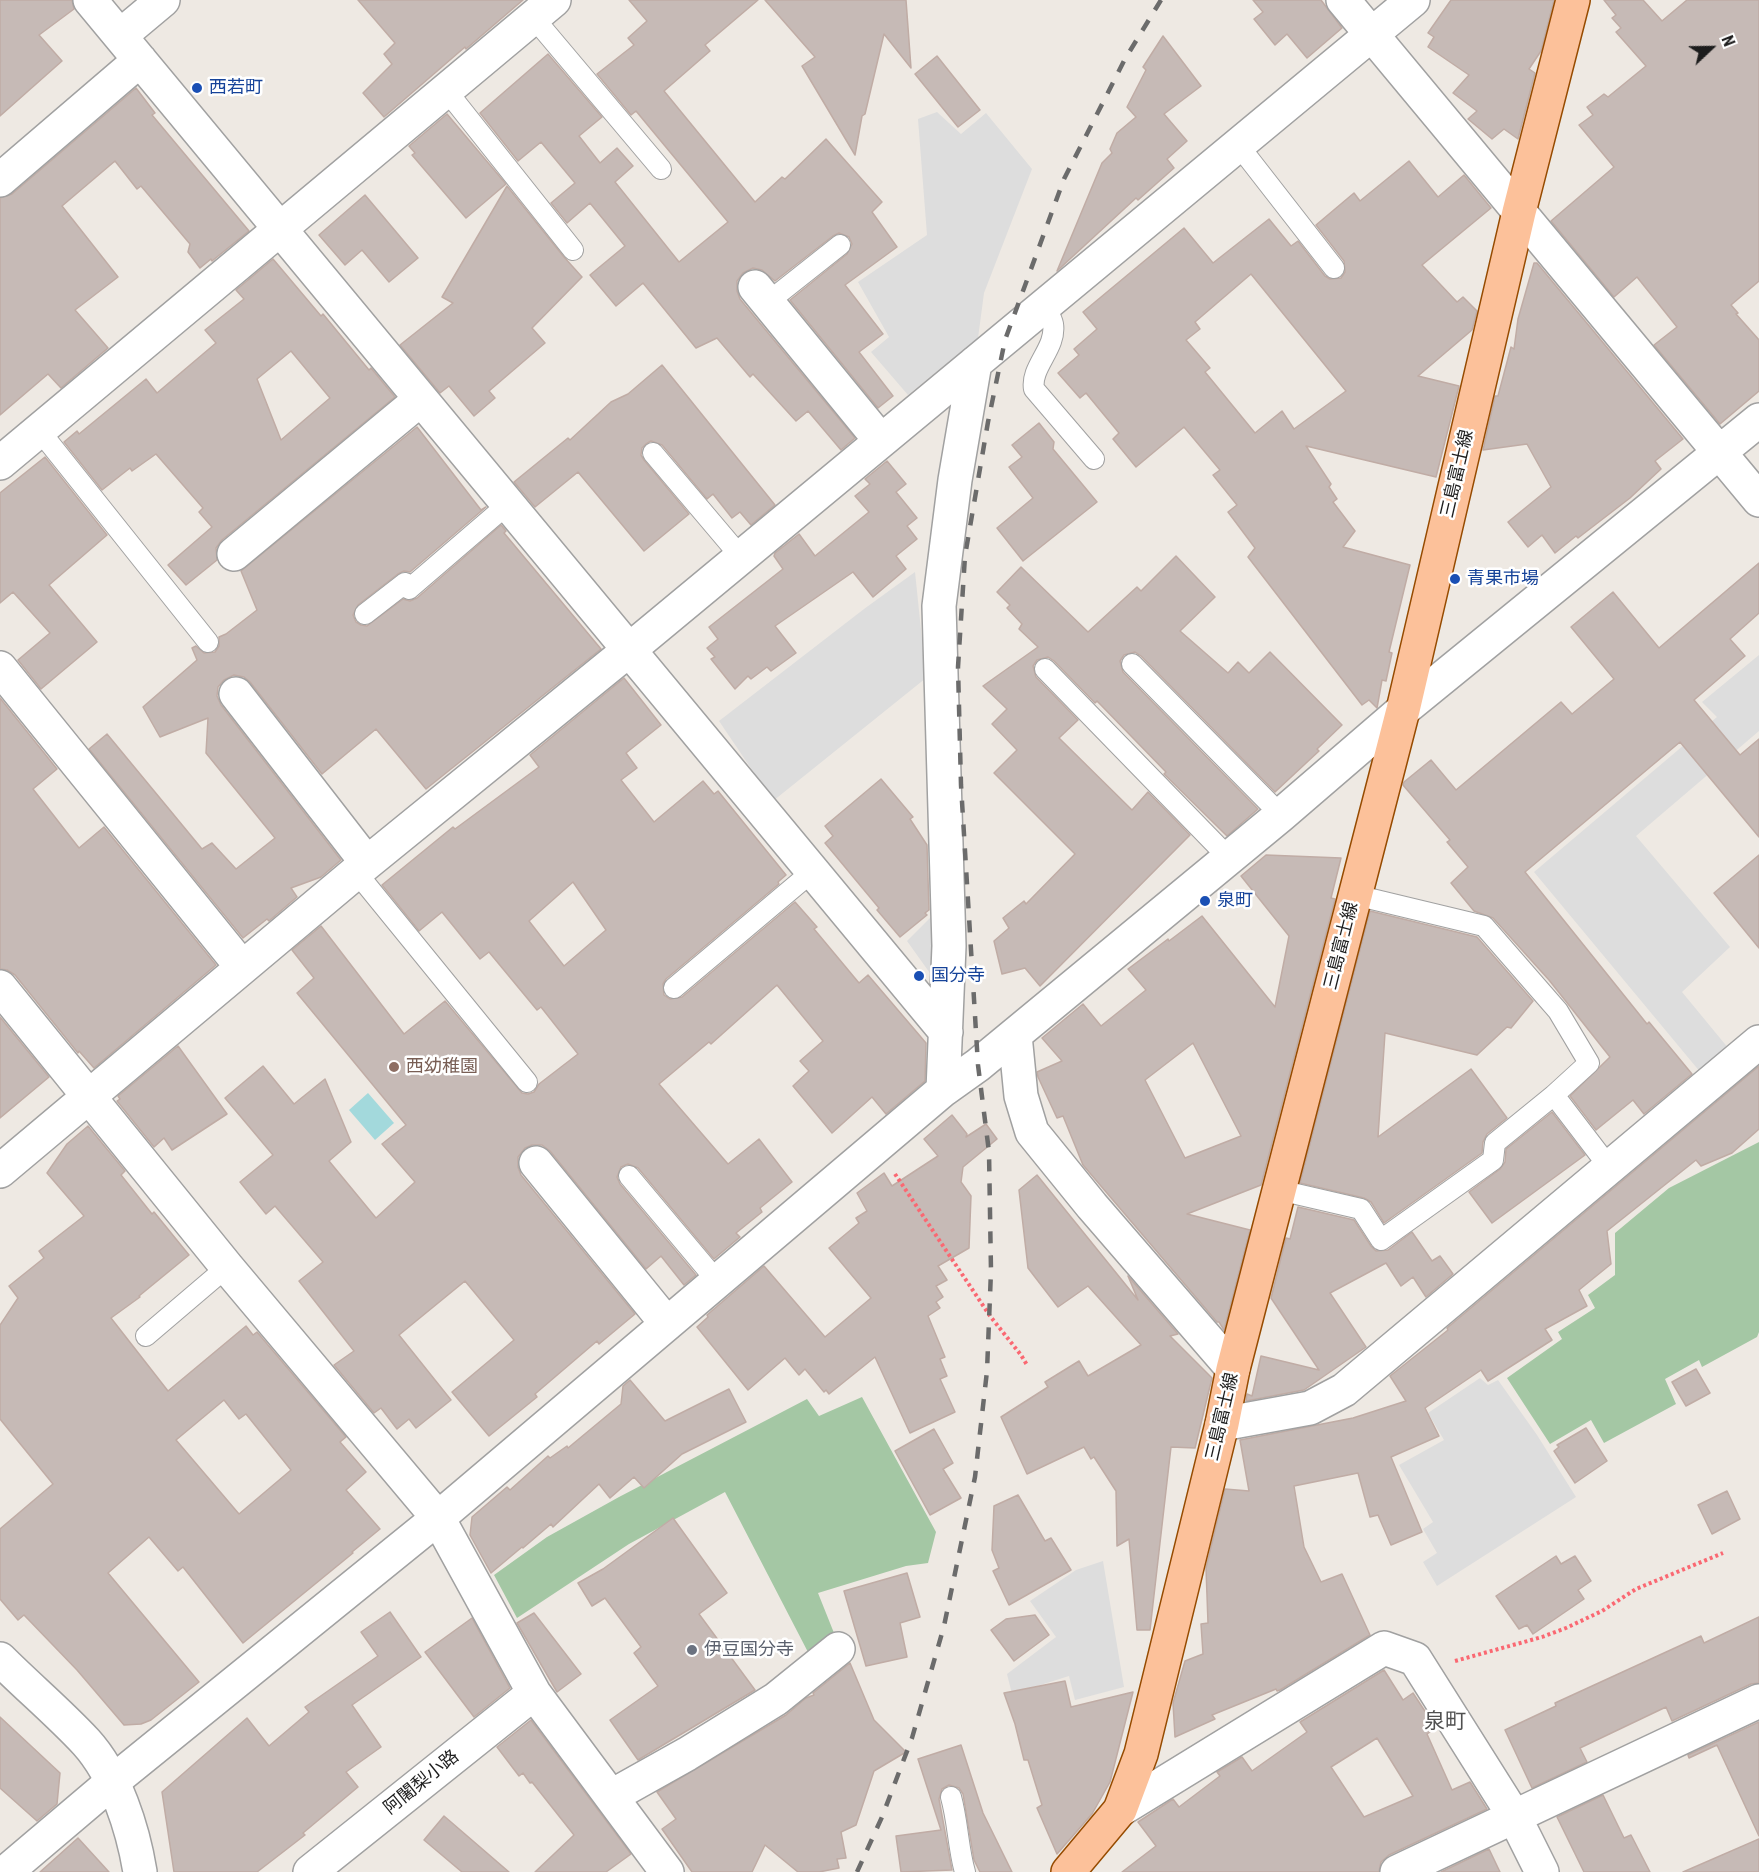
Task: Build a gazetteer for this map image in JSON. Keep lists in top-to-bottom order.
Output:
{
  "streets": {
    "main road": ["三島富士線"],
    "street": ["阿闍梨小路"]
  },
  "districts": ["泉町"],
  "places": [
    "西若町",
    "青果市場",
    "泉町",
    "国分寺",
    "西幼稚園",
    "伊豆国分寺"
  ],
  "north": "right"
}
